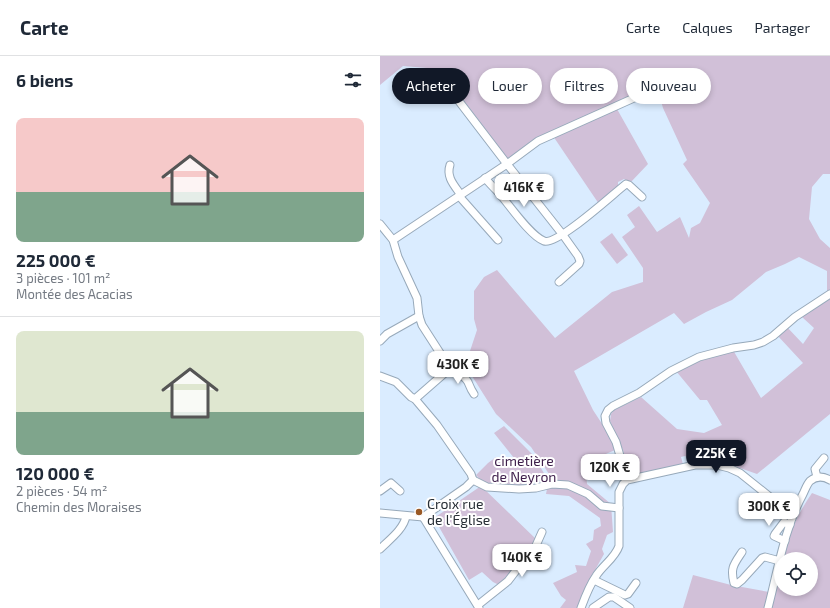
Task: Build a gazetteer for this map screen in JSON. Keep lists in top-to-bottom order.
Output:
{
  "parks": ["cimetière de Neyron"],
  "places": ["Croix rue de l'Église"],
  "page": {
    "header": "Carte",
    "nav": ["Carte", "Calques", "Partager"],
    "heading": "6 biens",
    "chip": [
      "Acheter",
      "Louer",
      "Filtres",
      "Nouveau"
    ],
    "list": [
      {
        "name": "225 000 €",
        "note": "3 pièces · 101 m² · Montée des Acacias"
      },
      {
        "name": "120 000 €",
        "note": "2 pièces · 54 m² · Chemin des Moraises"
      }
    ],
    "price": [
      "416K €",
      "430K €",
      "225K €",
      "120K €",
      "300K €",
      "140K €"
    ]
  }
}
